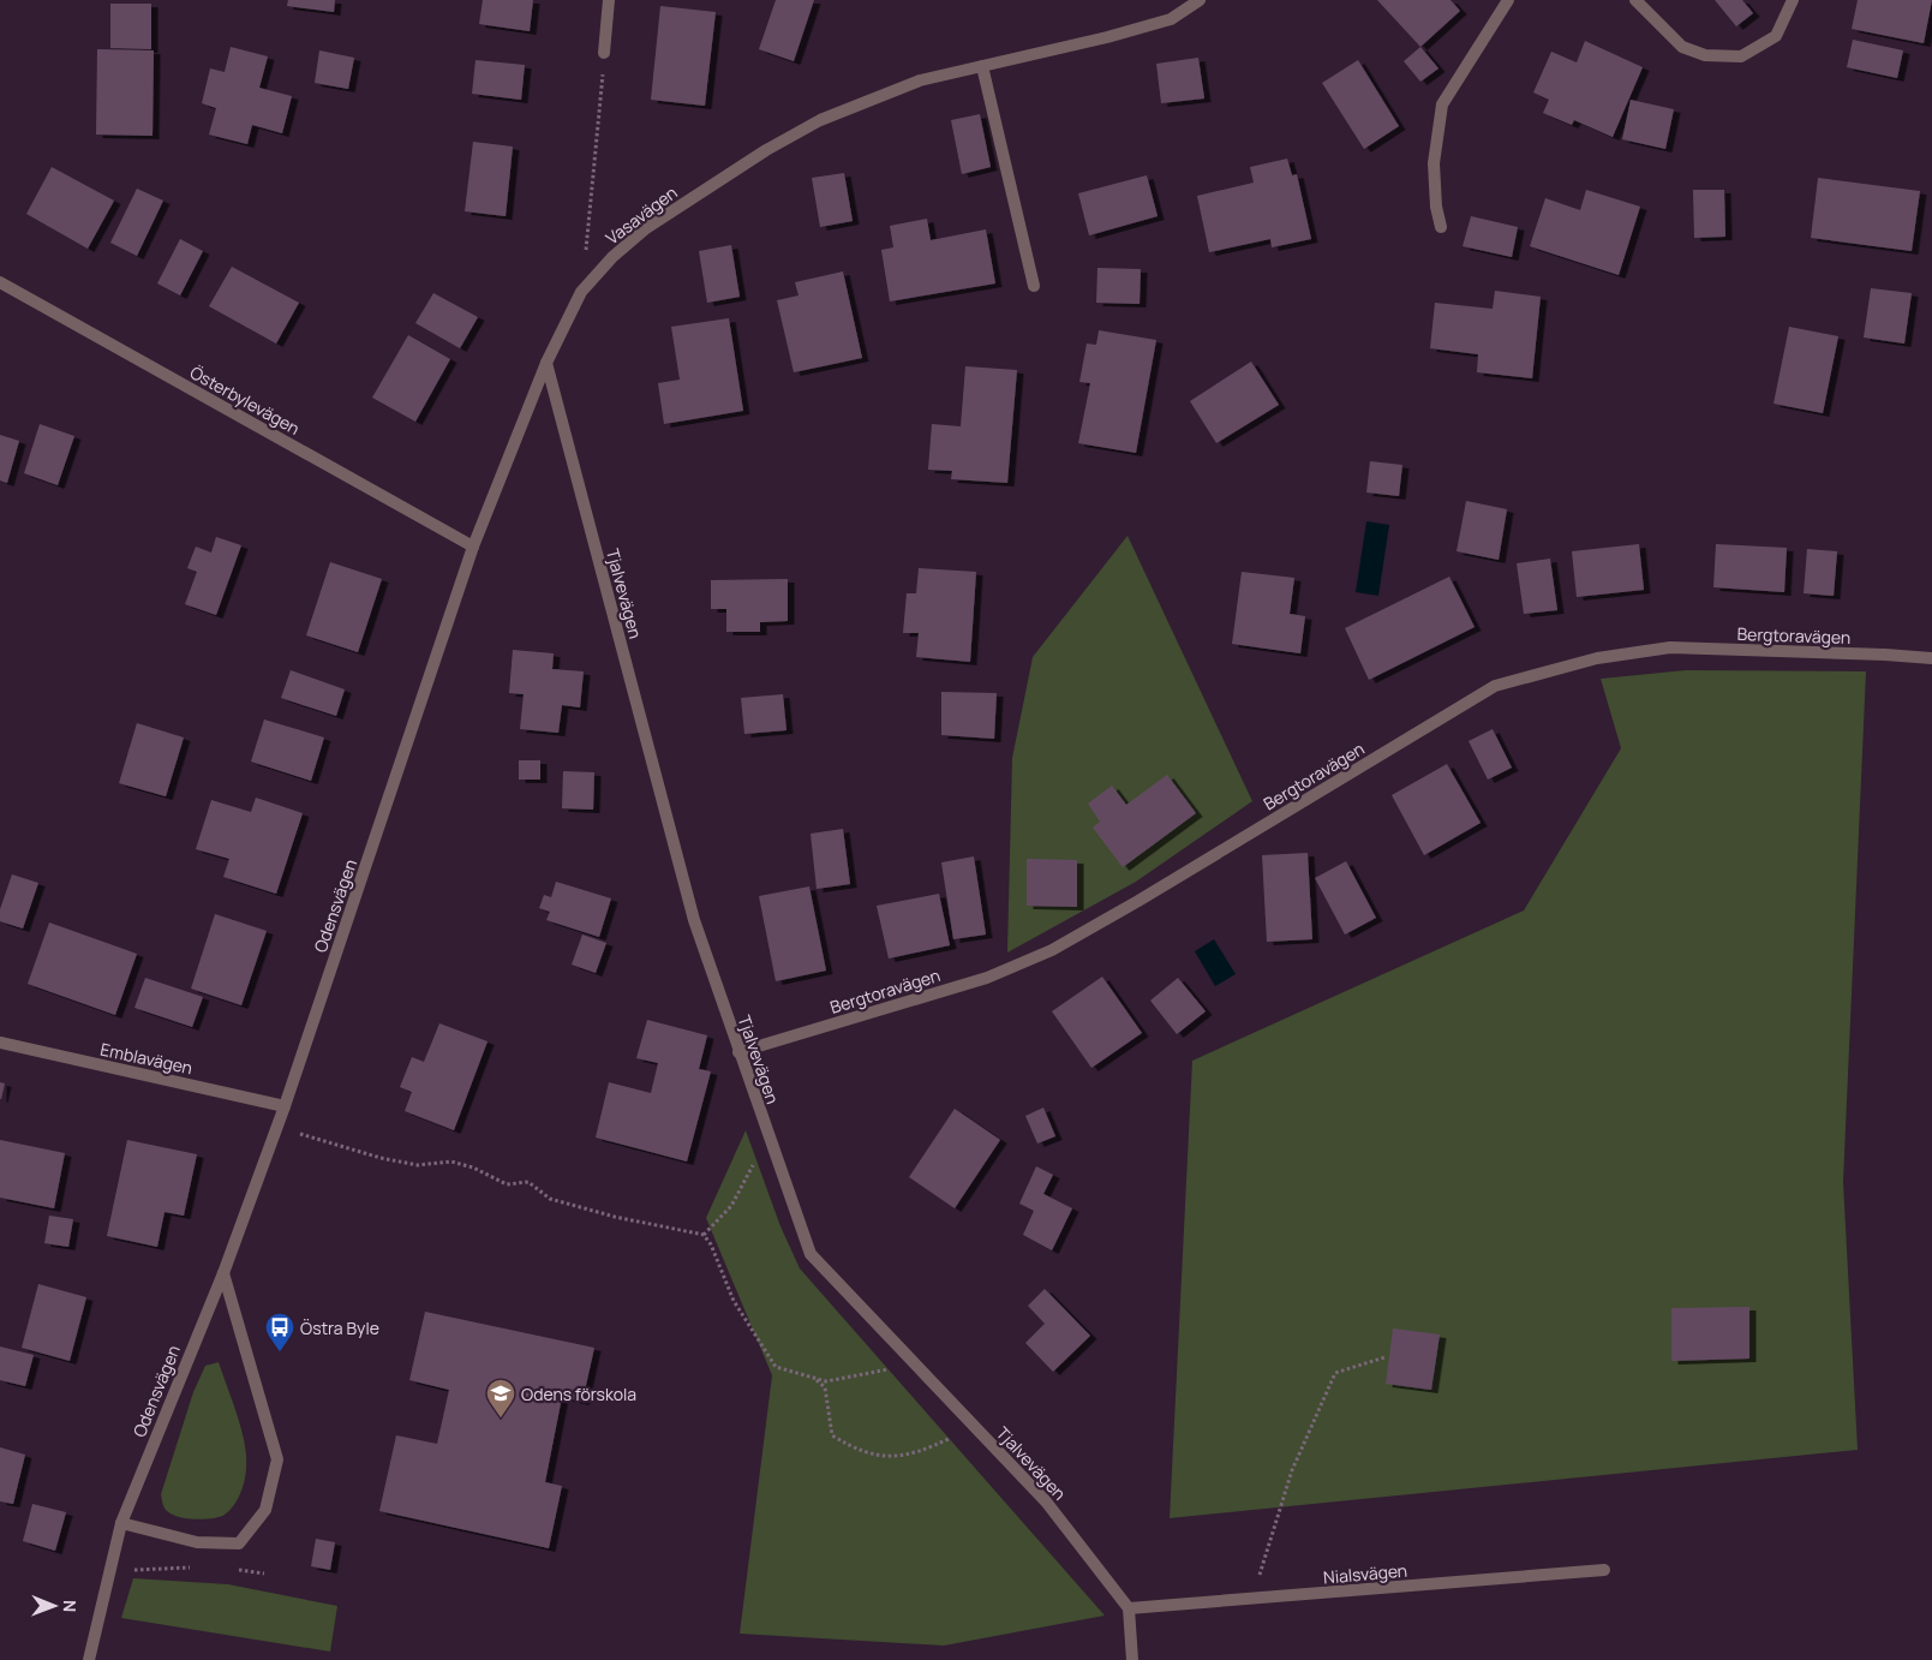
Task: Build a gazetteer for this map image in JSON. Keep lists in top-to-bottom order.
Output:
{
  "streets": {
    "street": [
      "Vasavägen",
      "Österbylevägen",
      "Tjalvevägen",
      "Bergtoravägen",
      "Odensvägen",
      "Emblavägen",
      "Nialsvägen"
    ]
  },
  "crossings": [
    ["Vasavägen", "Österbylevägen"],
    ["Vasavägen", "Tjalvevägen"],
    ["Vasavägen", "Odensvägen"],
    ["Österbylevägen", "Odensvägen"],
    ["Tjalvevägen", "Bergtoravägen"],
    ["Tjalvevägen", "Nialsvägen"],
    ["Odensvägen", "Emblavägen"]
  ],
  "places": {
    "bus stop": ["Östra Byle"],
    "school or university": ["Odens förskola"]
  },
  "north": "right"
}
